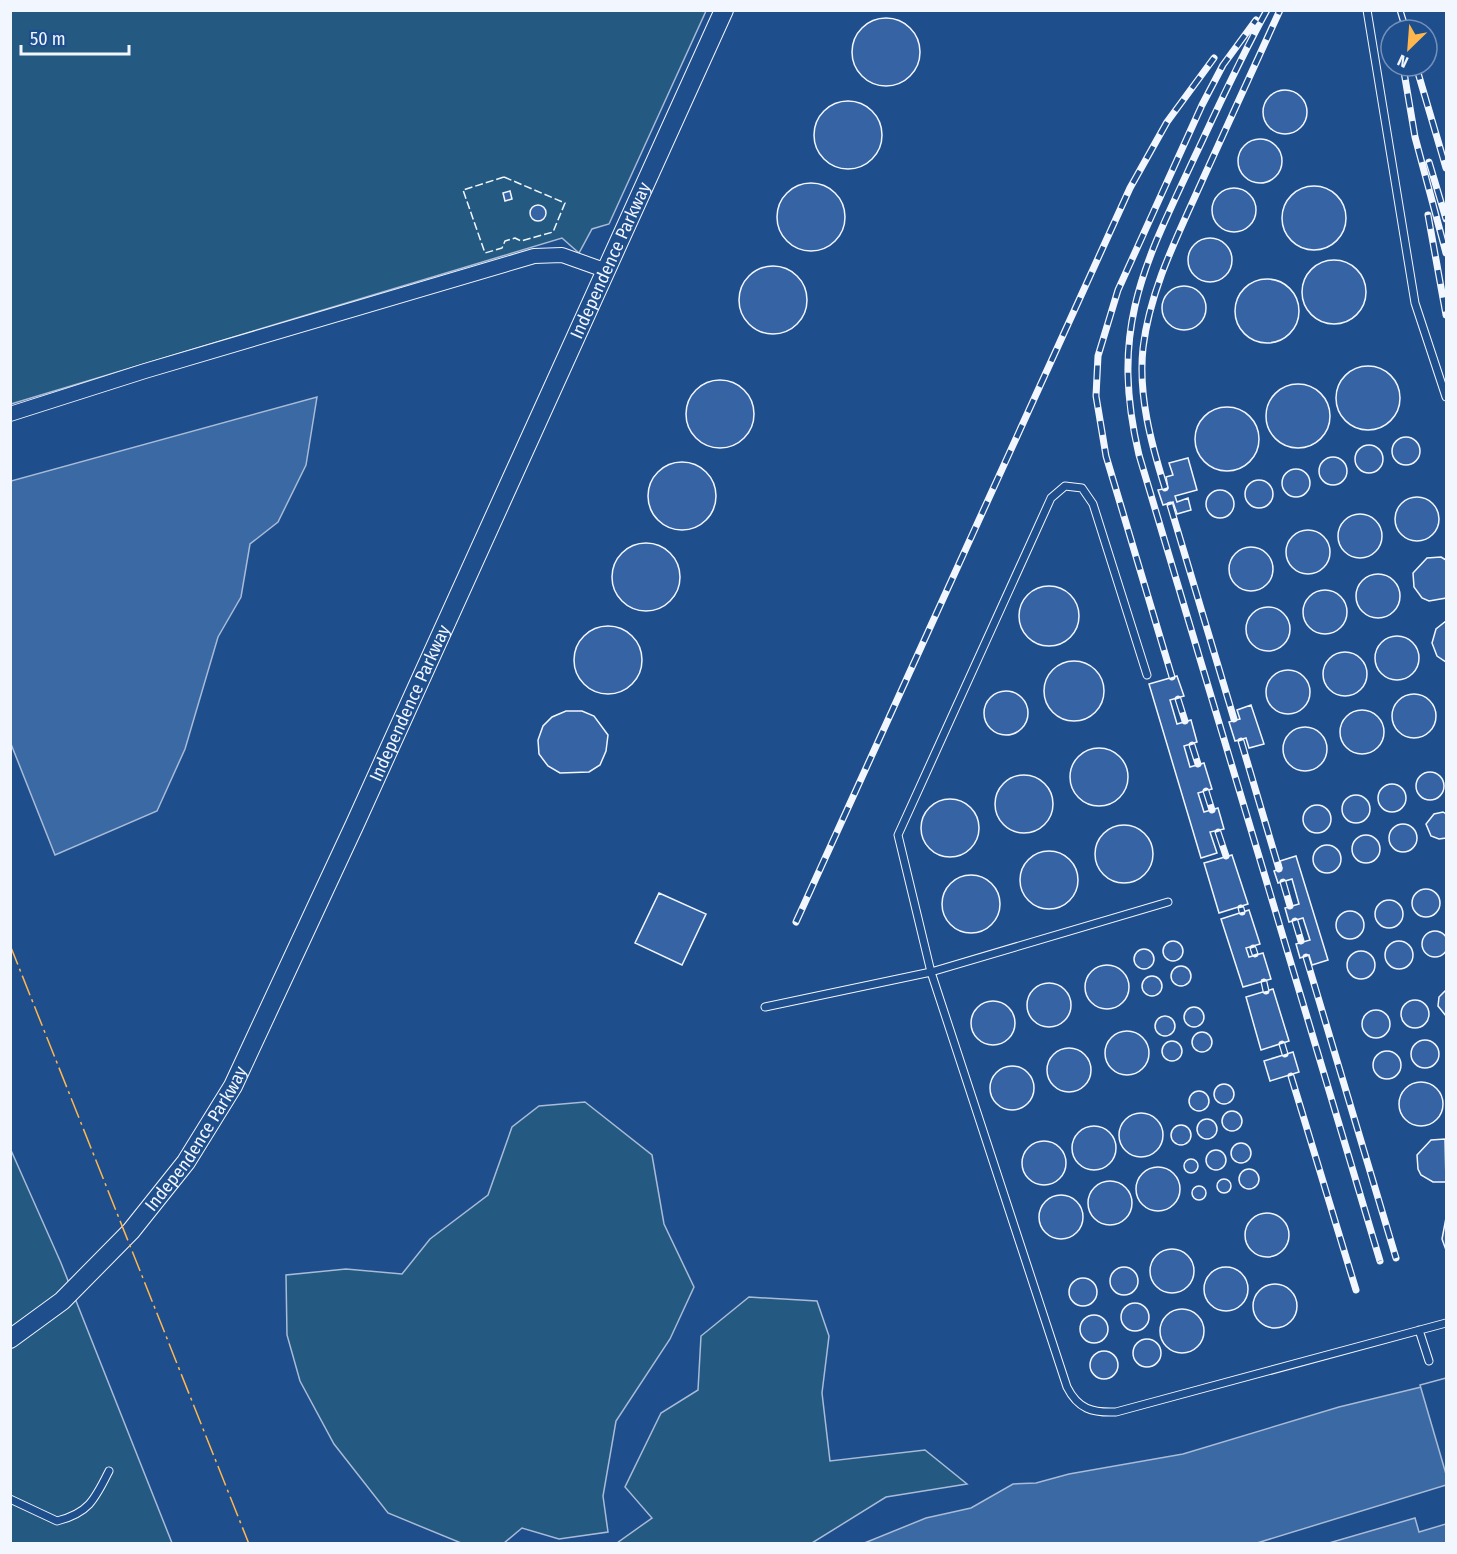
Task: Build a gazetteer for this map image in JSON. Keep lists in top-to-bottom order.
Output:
{
  "streets": {
    "main road": ["Independence Parkway"]
  },
  "scale_bar": "50 m",
  "north": "bottom left"
}
